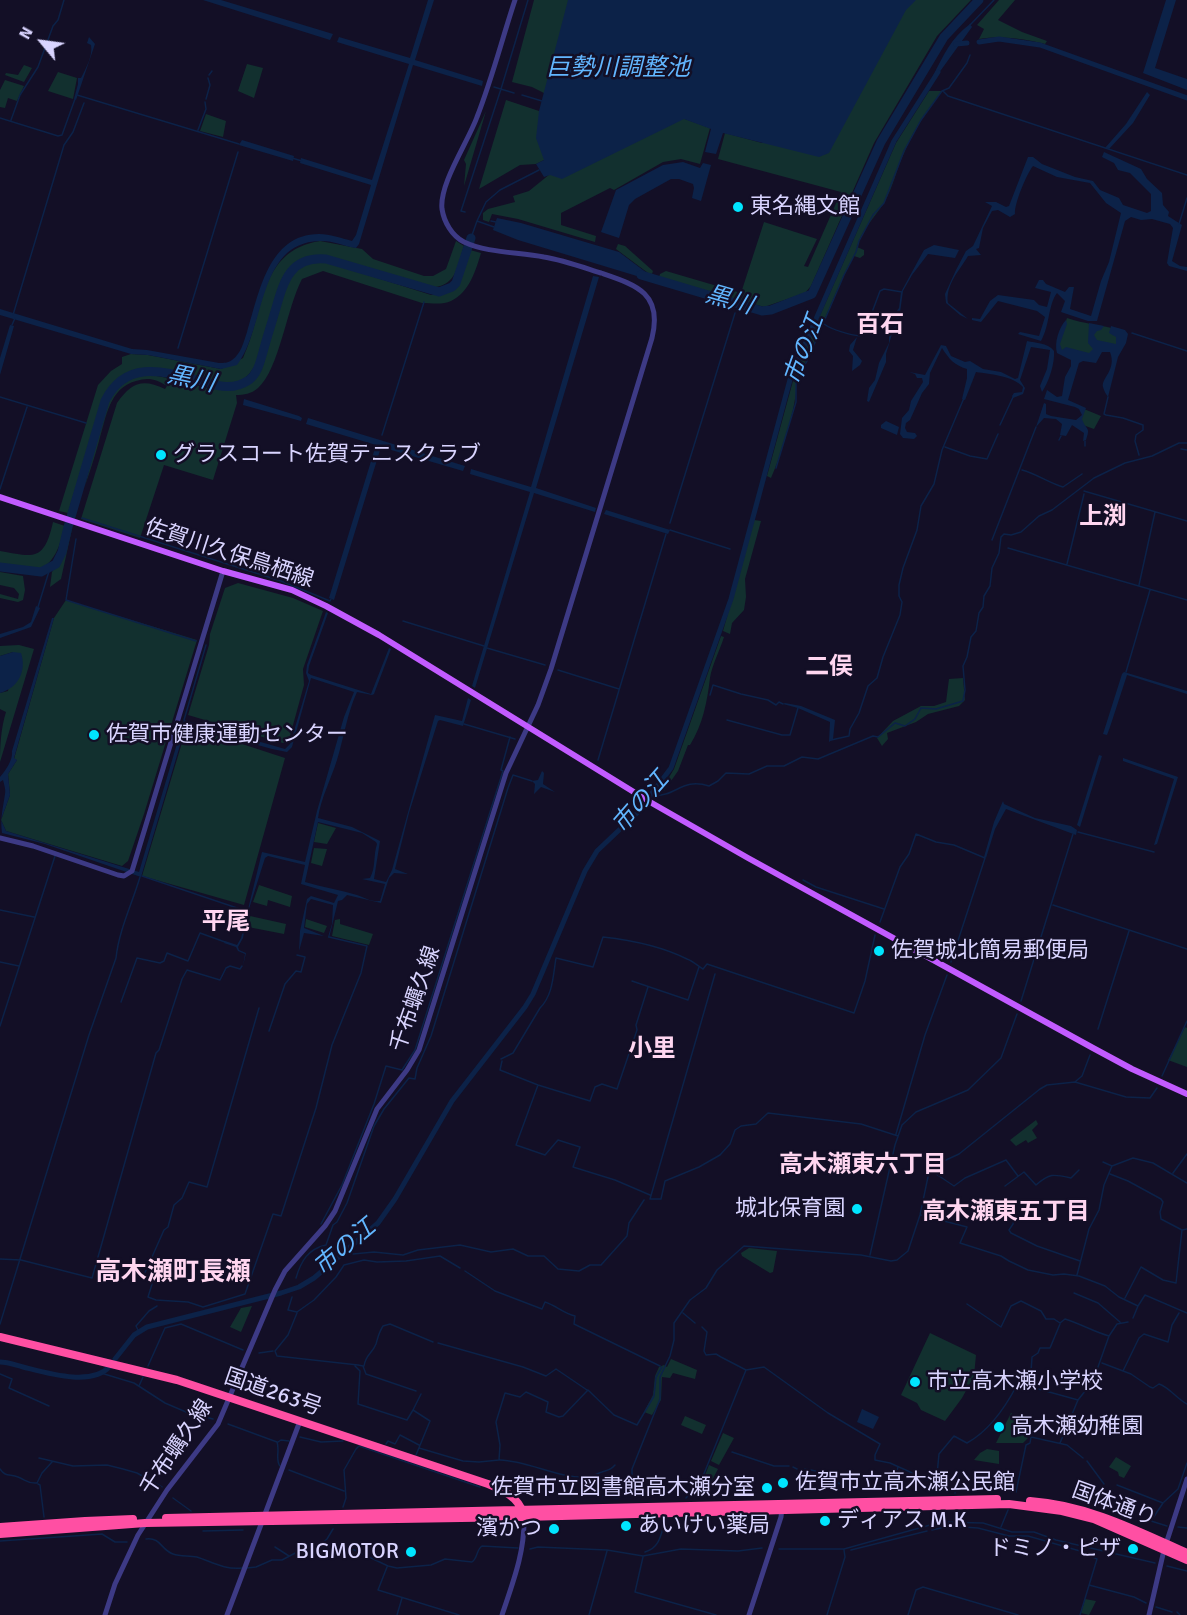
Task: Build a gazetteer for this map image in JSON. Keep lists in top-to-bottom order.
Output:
{
  "streets": {
    "highway": ["国道263号", "国体通り"],
    "main road": ["佐賀川久保鳥栖線"],
    "street": ["千布蠣久線"]
  },
  "crossings": [
    ["佐賀川久保鳥栖線", "千布蠣久線"],
    ["千布蠣久線", "国道263号"],
    ["国道263号", "国体通り"]
  ],
  "districts": [
    "百石",
    "上渕",
    "二俣",
    "平尾",
    "小里",
    "高木瀬東六丁目",
    "高木瀬東五丁目",
    "高木瀬町長瀬"
  ],
  "water": ["巨勢川調整池", "黒川", "市の江"],
  "places": [
    "東名縄文館",
    "グラスコート佐賀テニスクラブ",
    "佐賀市健康運動センター",
    "佐賀城北簡易郵便局",
    "城北保育園",
    "市立高木瀬小学校",
    "高木瀬幼稚園",
    "佐賀市立高木瀬公民館",
    "佐賀市立図書館高木瀬分室",
    "ディアス M.K",
    "あいけい薬局",
    "濱かつ",
    "ドミノ・ピザ",
    "BIGMOTOR"
  ],
  "north": "top left"
}
